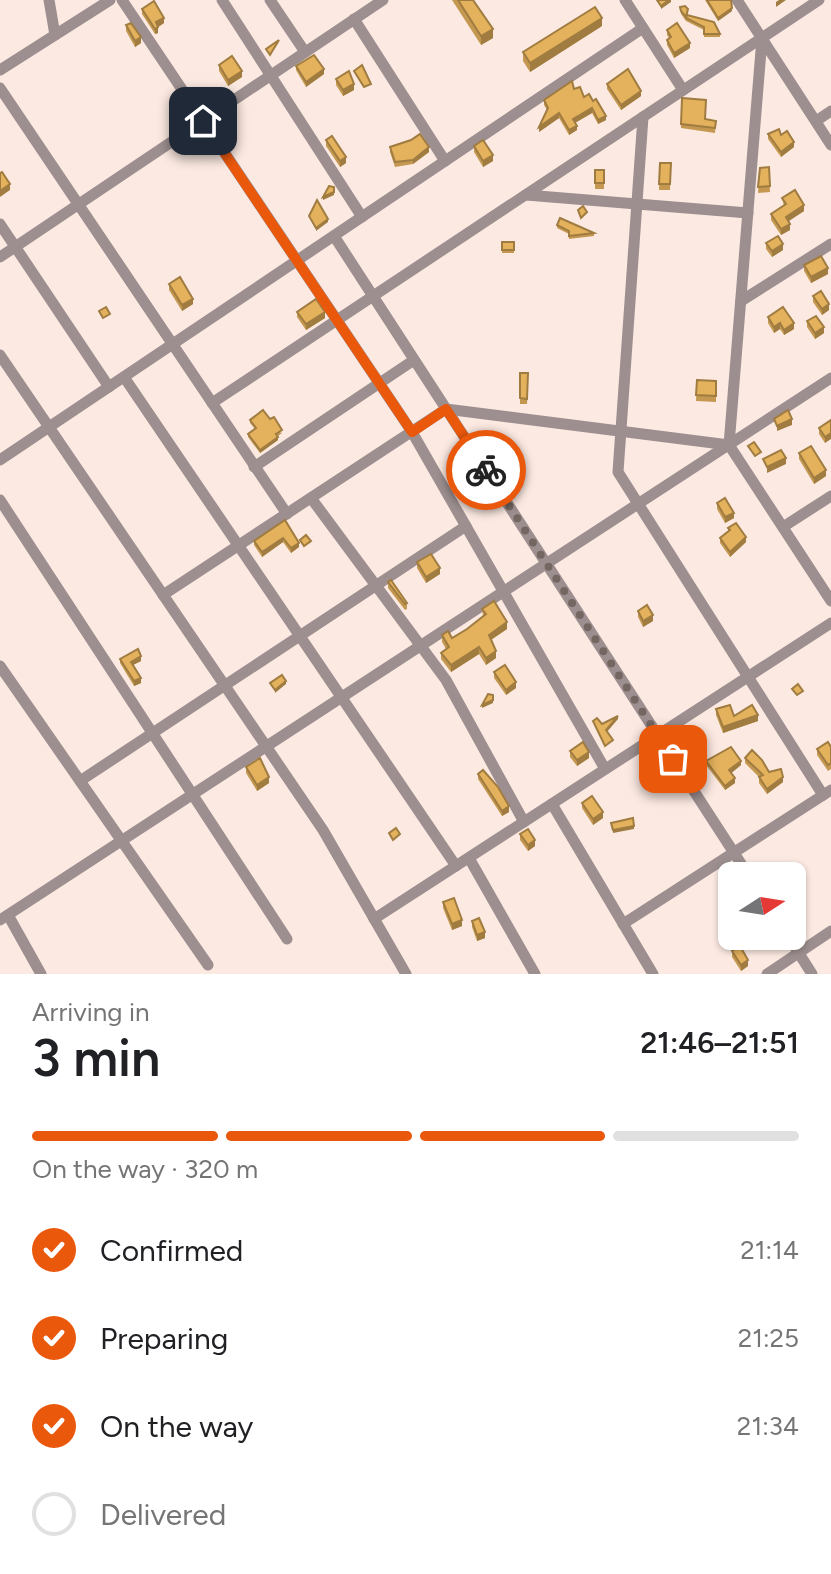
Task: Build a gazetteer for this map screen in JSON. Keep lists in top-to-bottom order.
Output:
{
  "north": "right",
  "page": {
    "heading": ["3 min", "Arriving in", "21:46–21:51"],
    "bar": "On the way · 320 m",
    "list": [
      ["Confirmed", "21:14"],
      ["Preparing", "21:25"],
      ["On the way", "21:34"],
      "Delivered"
    ]
  }
}
